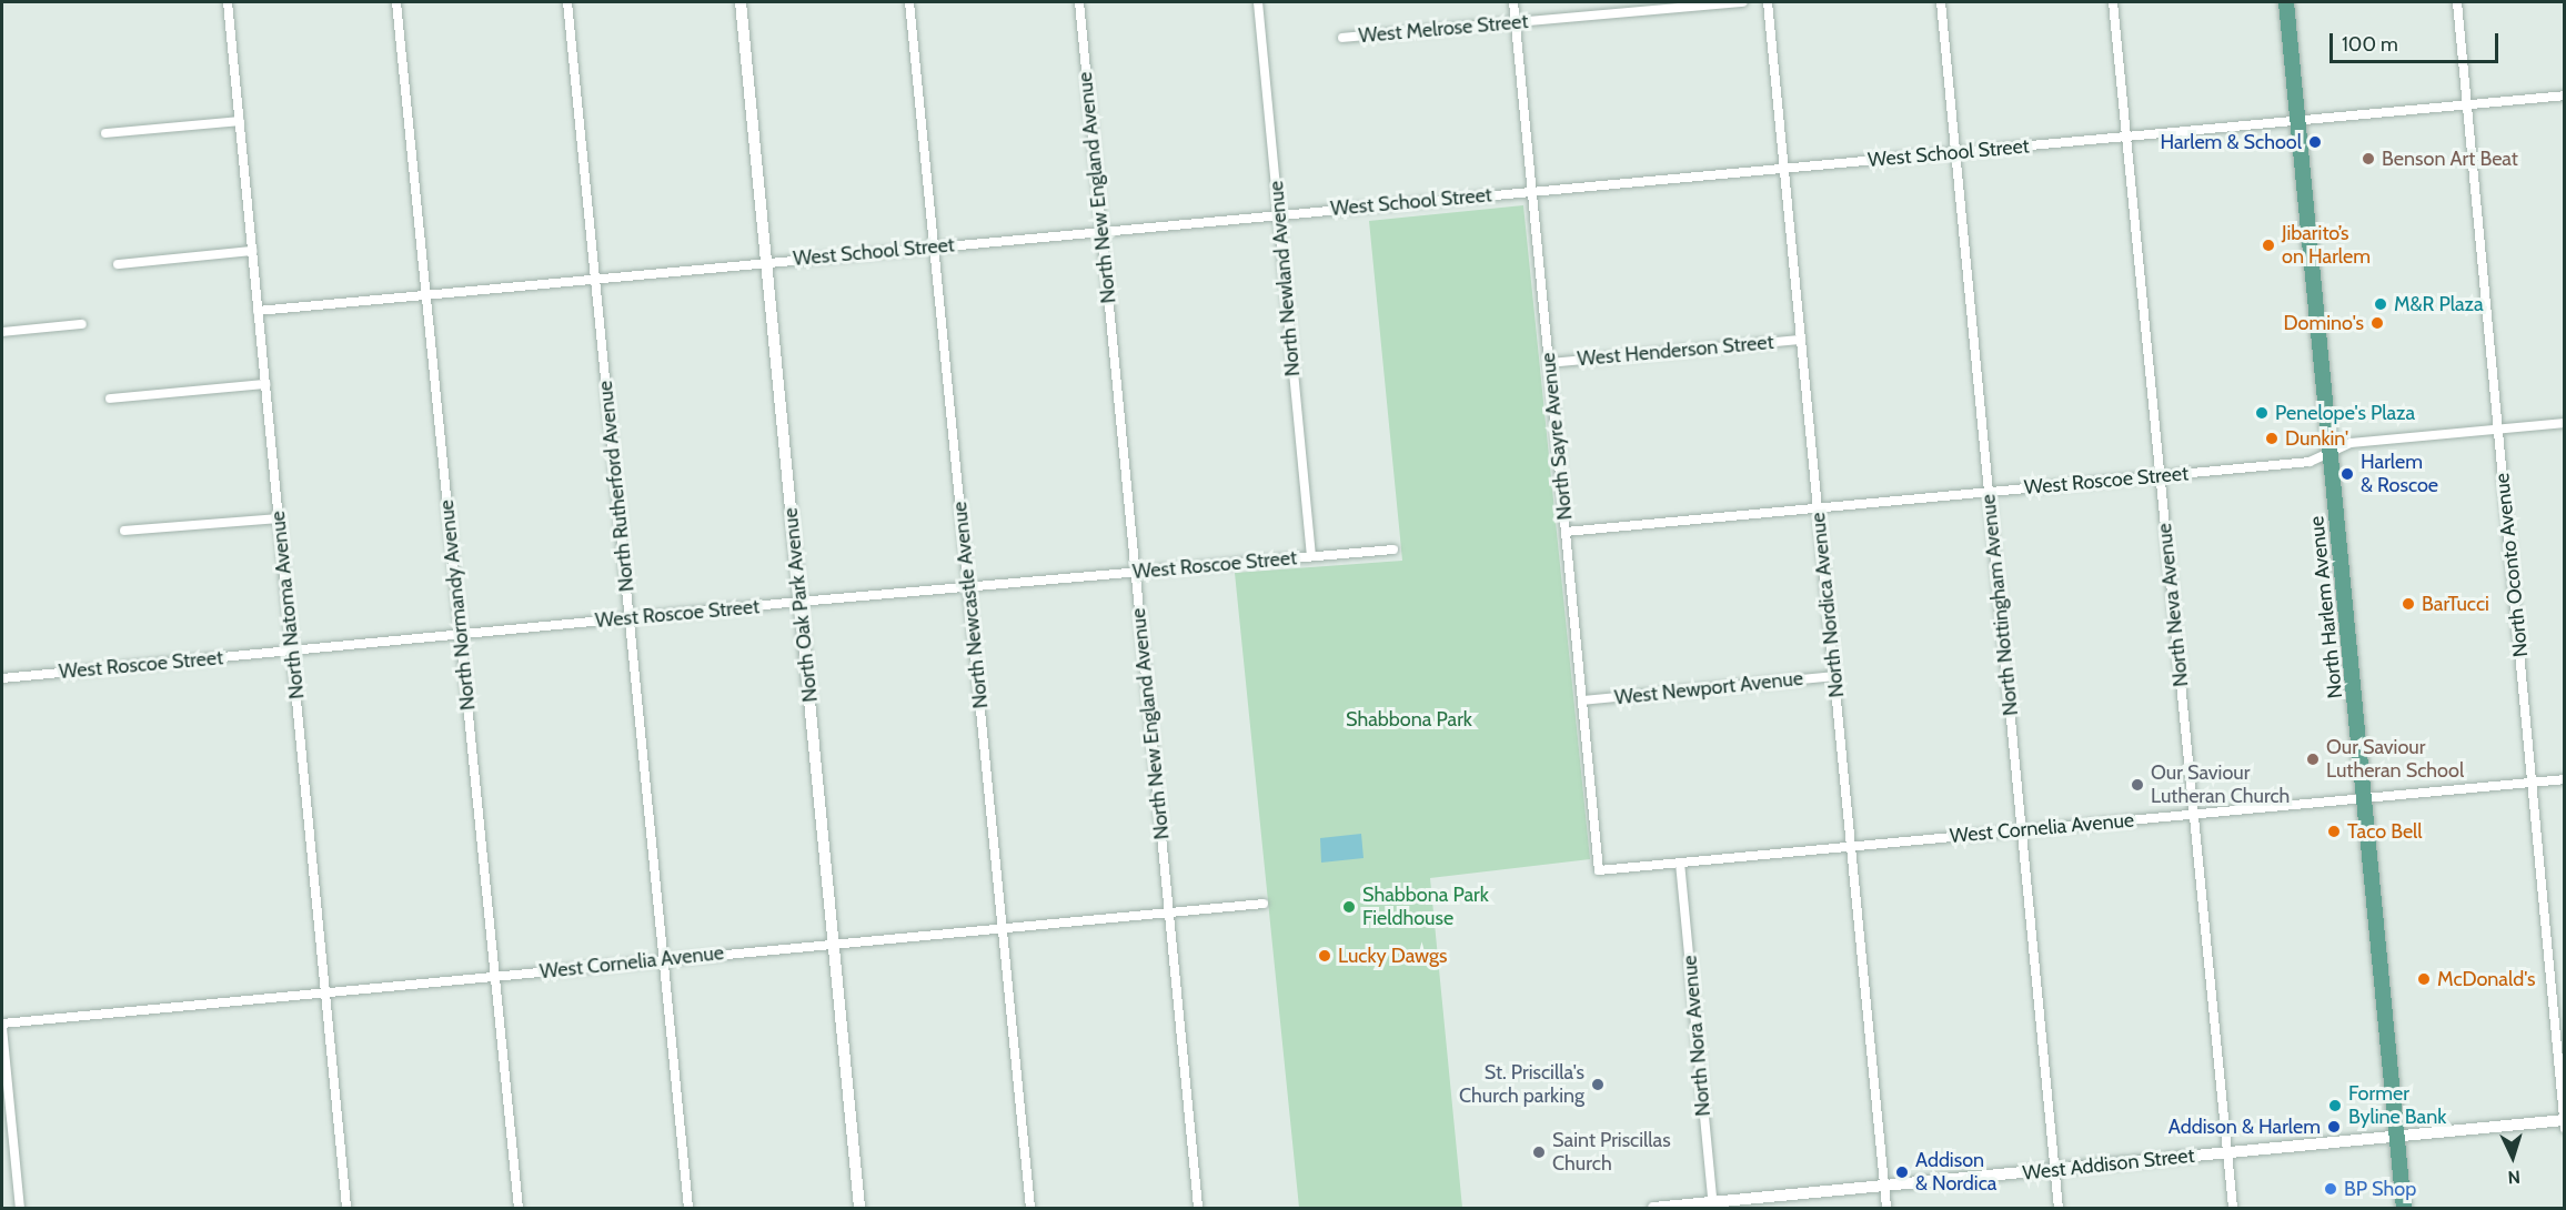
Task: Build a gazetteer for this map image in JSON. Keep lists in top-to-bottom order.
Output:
{
  "streets": {
    "main road": ["North Harlem Avenue"],
    "street": [
      "West Melrose Street",
      "West School Street",
      "North New England Avenue",
      "North Newland Avenue",
      "West Henderson Street",
      "North Sayre Avenue",
      "West Roscoe Street",
      "North Rutherford Avenue",
      "North Oconto Avenue",
      "North Natoma Avenue",
      "North Normandy Avenue",
      "North Oak Park Avenue",
      "North Newcastle Avenue",
      "North Nordica Avenue",
      "North Nottingham Avenue",
      "North Neva Avenue",
      "West Newport Avenue",
      "West Cornelia Avenue",
      "North Nora Avenue",
      "West Addison Street"
    ]
  },
  "crossings": [
    ["West Melrose Street", "North Sayre Avenue"],
    ["West School Street", "North New England Avenue"],
    ["West School Street", "North Newland Avenue"],
    ["West School Street", "North Sayre Avenue"],
    ["West School Street", "North Rutherford Avenue"],
    ["West School Street", "North Oconto Avenue"],
    ["West School Street", "North Natoma Avenue"],
    ["West School Street", "North Normandy Avenue"],
    ["West School Street", "North Oak Park Avenue"],
    ["West School Street", "North Newcastle Avenue"],
    ["West School Street", "North Nordica Avenue"],
    ["West School Street", "North Nottingham Avenue"],
    ["West School Street", "North Neva Avenue"],
    ["West School Street", "North Harlem Avenue"],
    ["North New England Avenue", "West Roscoe Street"],
    ["North New England Avenue", "West Cornelia Avenue"],
    ["North Newland Avenue", "West Roscoe Street"],
    ["West Henderson Street", "North Sayre Avenue"],
    ["West Henderson Street", "North Nordica Avenue"],
    ["North Sayre Avenue", "West Roscoe Street"],
    ["North Sayre Avenue", "West Newport Avenue"],
    ["North Sayre Avenue", "West Cornelia Avenue"],
    ["West Roscoe Street", "North Rutherford Avenue"],
    ["West Roscoe Street", "North Oconto Avenue"],
    ["West Roscoe Street", "North Natoma Avenue"],
    ["West Roscoe Street", "North Normandy Avenue"],
    ["West Roscoe Street", "North Oak Park Avenue"],
    ["West Roscoe Street", "North Newcastle Avenue"],
    ["West Roscoe Street", "North Nordica Avenue"],
    ["West Roscoe Street", "North Nottingham Avenue"],
    ["West Roscoe Street", "North Neva Avenue"],
    ["West Roscoe Street", "North Harlem Avenue"],
    ["North Rutherford Avenue", "West Cornelia Avenue"],
    ["North Oconto Avenue", "West Cornelia Avenue"],
    ["North Oconto Avenue", "West Addison Street"],
    ["North Natoma Avenue", "West Cornelia Avenue"],
    ["North Normandy Avenue", "West Cornelia Avenue"],
    ["North Oak Park Avenue", "West Cornelia Avenue"],
    ["North Newcastle Avenue", "West Cornelia Avenue"],
    ["North Nordica Avenue", "West Newport Avenue"],
    ["North Nordica Avenue", "West Cornelia Avenue"],
    ["North Nordica Avenue", "West Addison Street"],
    ["North Nottingham Avenue", "West Cornelia Avenue"],
    ["North Nottingham Avenue", "West Addison Street"],
    ["North Neva Avenue", "West Cornelia Avenue"],
    ["North Neva Avenue", "West Addison Street"],
    ["North Harlem Avenue", "West Cornelia Avenue"],
    ["North Harlem Avenue", "West Addison Street"],
    ["West Cornelia Avenue", "North Nora Avenue"],
    ["North Nora Avenue", "West Addison Street"]
  ],
  "parks": ["Shabbona Park"],
  "places": [
    "Harlem & School",
    "Benson Art Beat",
    "Jibarito’s on Harlem",
    "M&R Plaza",
    "Domino's",
    "Penelope's Plaza",
    "Dunkin'",
    "Harlem & Roscoe",
    "BarTucci",
    "Our Saviour Lutheran School",
    "Our Saviour Lutheran Church",
    "Taco Bell",
    "Shabbona Park Fieldhouse",
    "Lucky Dawgs",
    "McDonald's",
    "St. Priscilla's Church parking",
    "Former Byline Bank",
    "Addison & Harlem",
    "Saint Priscillas Church",
    "Addison & Nordica",
    "BP Shop"
  ],
  "scale_bar": "100 m",
  "north": "bottom"
}
